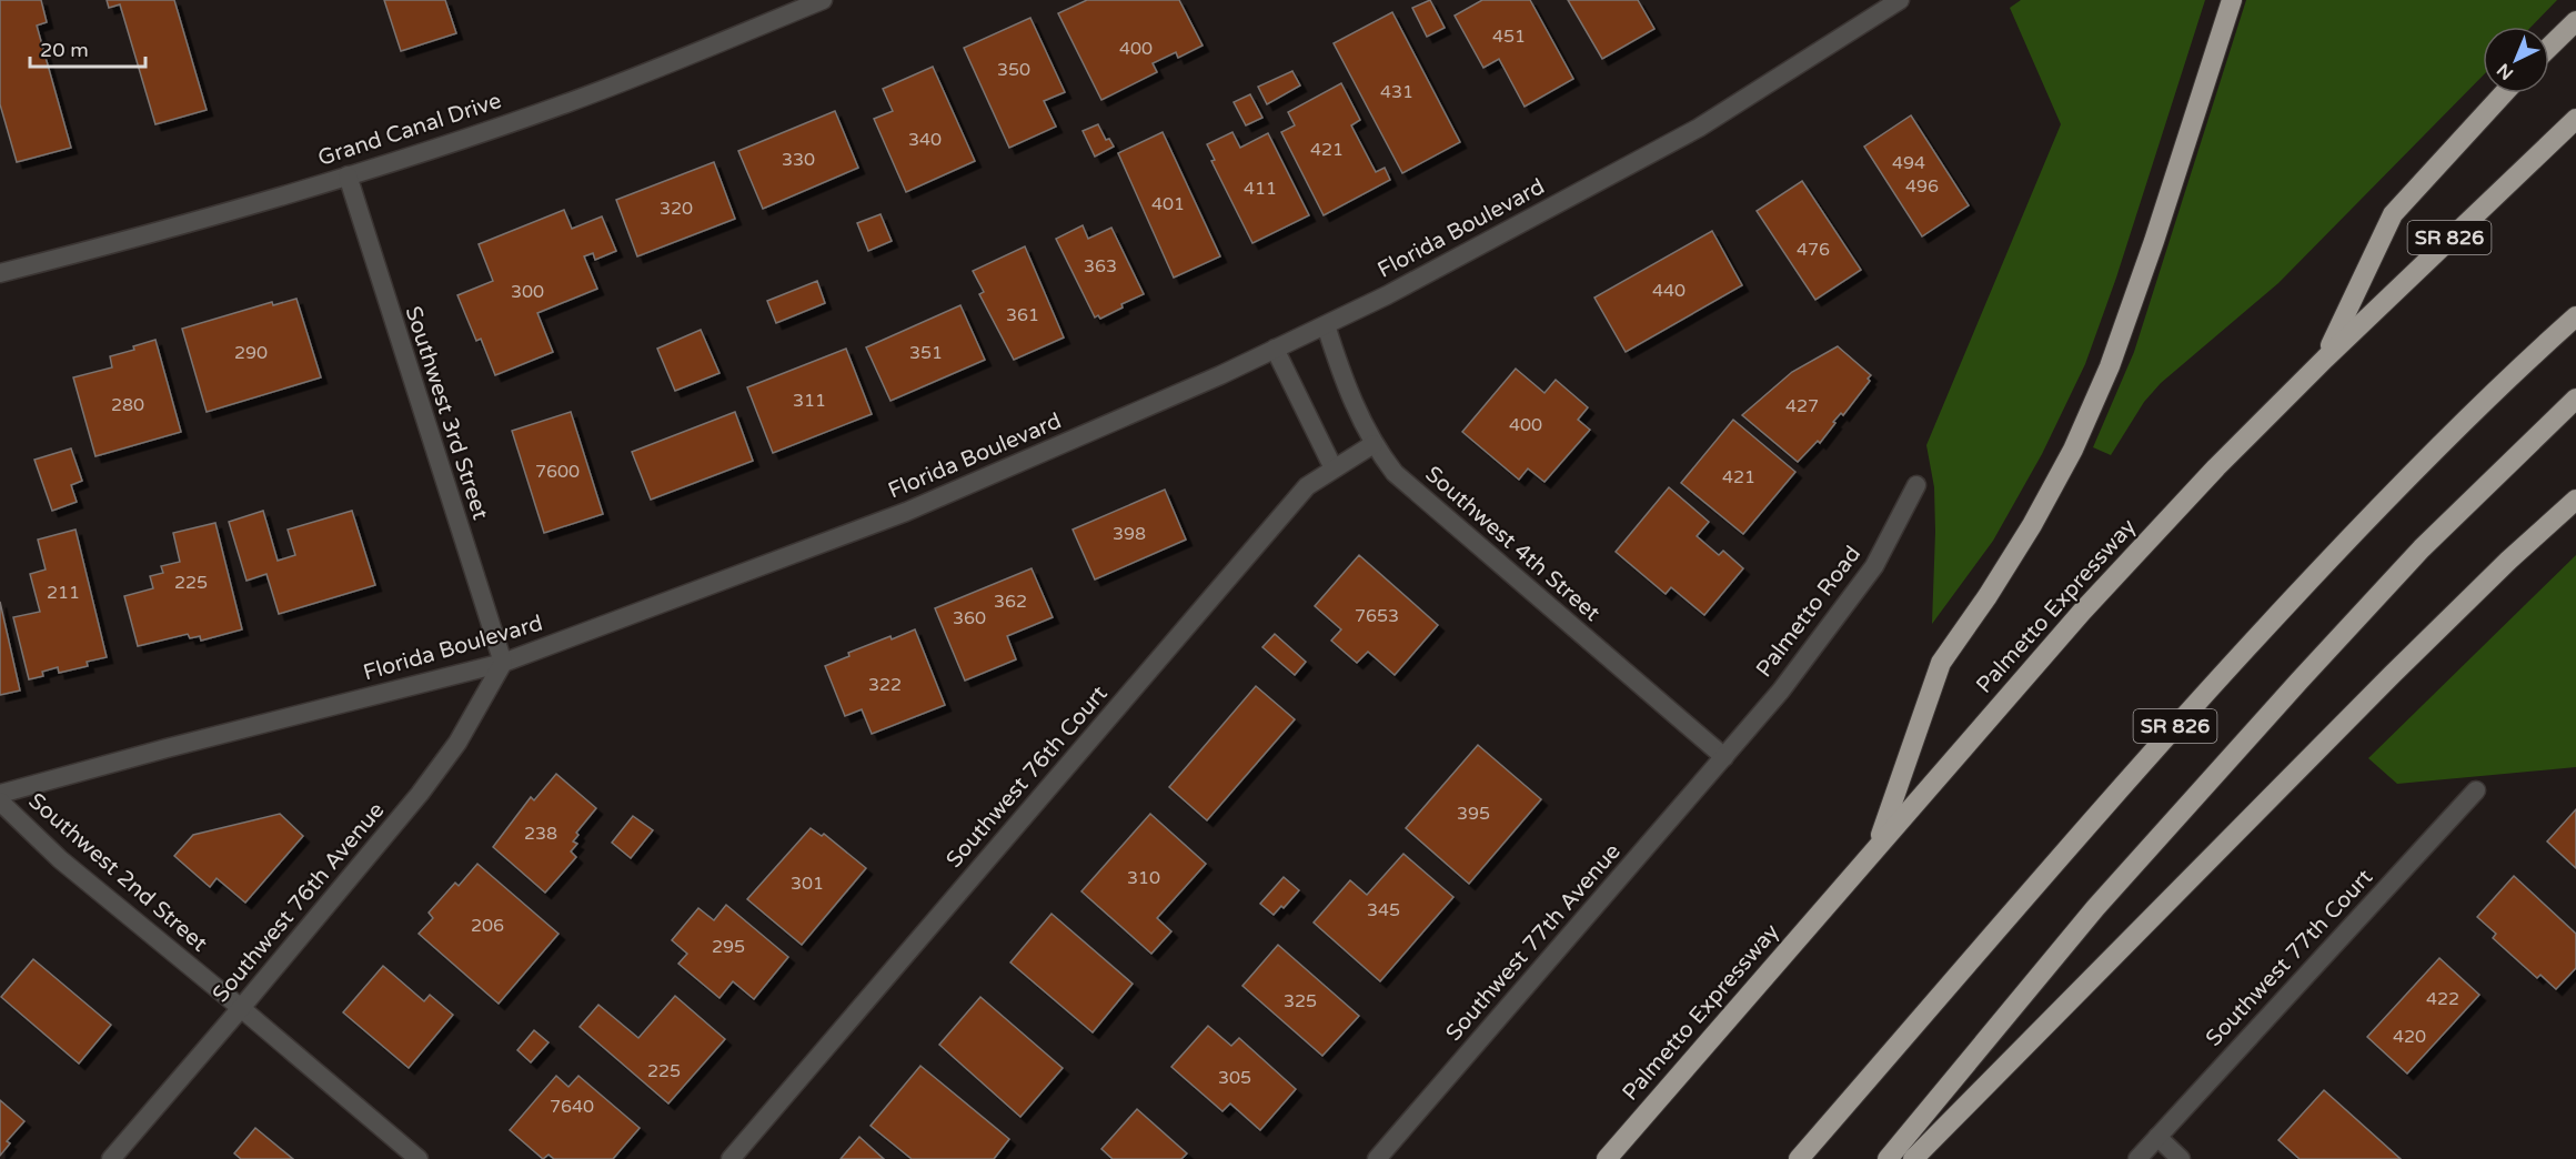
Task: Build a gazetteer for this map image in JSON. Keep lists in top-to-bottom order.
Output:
{
  "streets": {
    "highway": ["SR 826", "Palmetto Expressway"],
    "street": [
      "Grand Canal Drive",
      "Florida Boulevard",
      "Southwest 3rd Street",
      "Southwest 4th Street",
      "Palmetto Road",
      "Southwest 76th Court",
      "Southwest 2nd Street",
      "Southwest 76th Avenue",
      "Southwest 77th Avenue",
      "Southwest 77th Court"
    ]
  },
  "crossings": [
    ["Grand Canal Drive", "Southwest 3rd Street"],
    ["Florida Boulevard", "Southwest 3rd Street"],
    ["Florida Boulevard", "Southwest 4th Street"],
    ["Florida Boulevard", "Southwest 76th Avenue"],
    ["Southwest 3rd Street", "Southwest 76th Avenue"],
    ["Southwest 4th Street", "Palmetto Road"],
    ["Southwest 4th Street", "Southwest 76th Court"],
    ["Southwest 4th Street", "Southwest 77th Avenue"],
    ["Palmetto Road", "Southwest 77th Avenue"],
    ["Southwest 2nd Street", "Southwest 76th Avenue"]
  ],
  "house_numbers": [
    "451",
    "400",
    "350",
    "431",
    "340",
    "421",
    "330",
    "494",
    "496",
    "411",
    "401",
    "320",
    "476",
    "363",
    "440",
    "300",
    "361",
    "290",
    "351",
    "311",
    "280",
    "427",
    "400",
    "7600",
    "421",
    "398",
    "225",
    "211",
    "362",
    "7653",
    "360",
    "322",
    "395",
    "238",
    "310",
    "301",
    "345",
    "206",
    "295",
    "422",
    "325",
    "420",
    "225",
    "305",
    "7640"
  ],
  "scale_bar": "20 m",
  "north": "bottom left"
}
